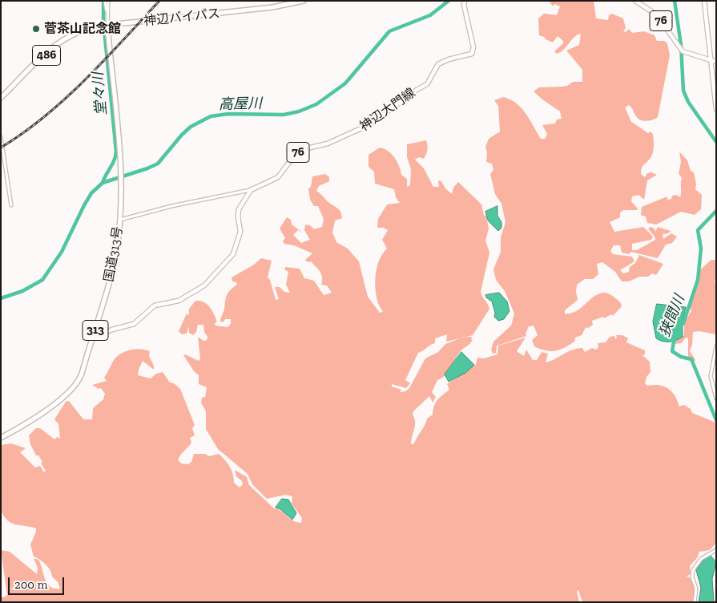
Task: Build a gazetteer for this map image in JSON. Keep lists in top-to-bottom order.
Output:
{
  "streets": {
    "highway": [
      "神辺バイパス",
      "486",
      "国道313号",
      "313"
    ],
    "main road": ["76", "神辺大門線"]
  },
  "crossings": [
    ["神辺バイパス", "486"],
    ["神辺バイパス", "国道313号"],
    ["486", "国道313号"]
  ],
  "water": ["堂々川", "高屋川", "狭間川"],
  "places": ["菅茶山記念館"],
  "scale_bar": "200 m"
}
